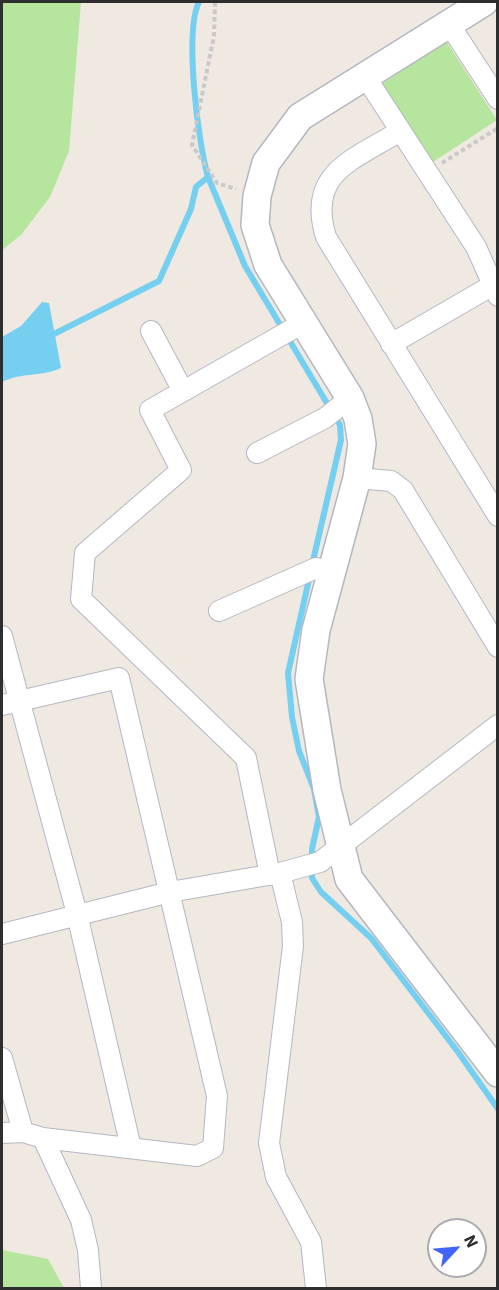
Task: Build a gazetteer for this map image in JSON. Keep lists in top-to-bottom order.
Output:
{
  "north": "top right"
}
